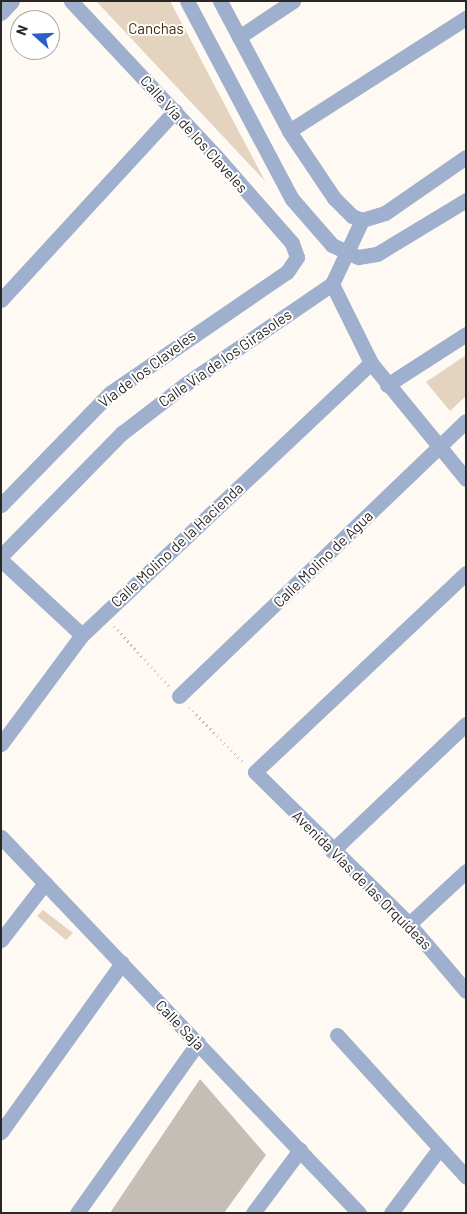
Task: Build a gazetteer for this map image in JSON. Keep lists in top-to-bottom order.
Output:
{
  "streets": {
    "street": [
      "Calle Vía de los Claveles",
      "Calle Vía de los Girasoles",
      "Vía de los Claveles",
      "Calle Molino de la Hacienda",
      "Calle Molino de Agua",
      "Avenida Vías de las Orquídeas",
      "Calle Saja"
    ]
  },
  "crossings": [
    ["Calle Vía de los Claveles", "Vía de los Claveles"]
  ],
  "parks": ["Canchas"],
  "north": "left"
}
